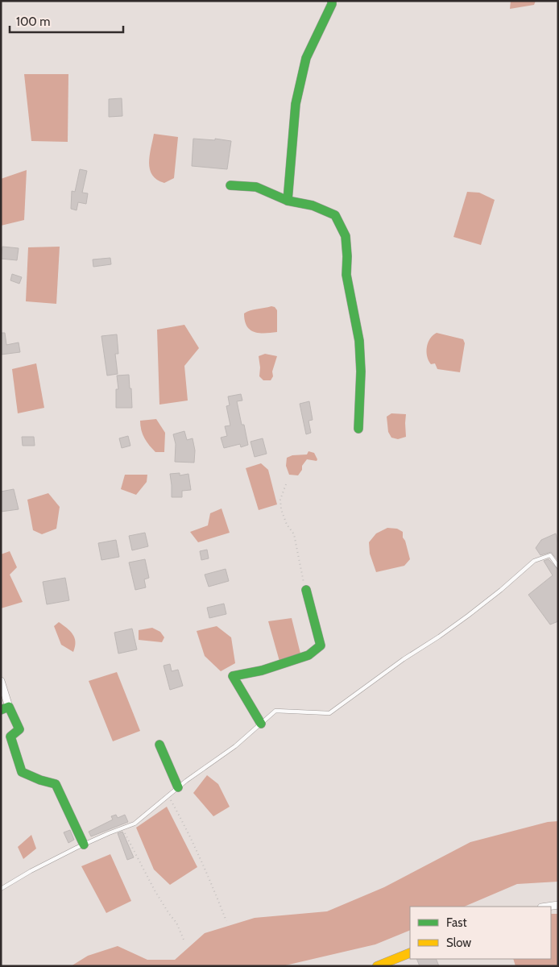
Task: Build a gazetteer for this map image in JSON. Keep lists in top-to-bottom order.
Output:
{
  "legend": ["Fast", "Slow"],
  "scale_bar": "100 m"
}
